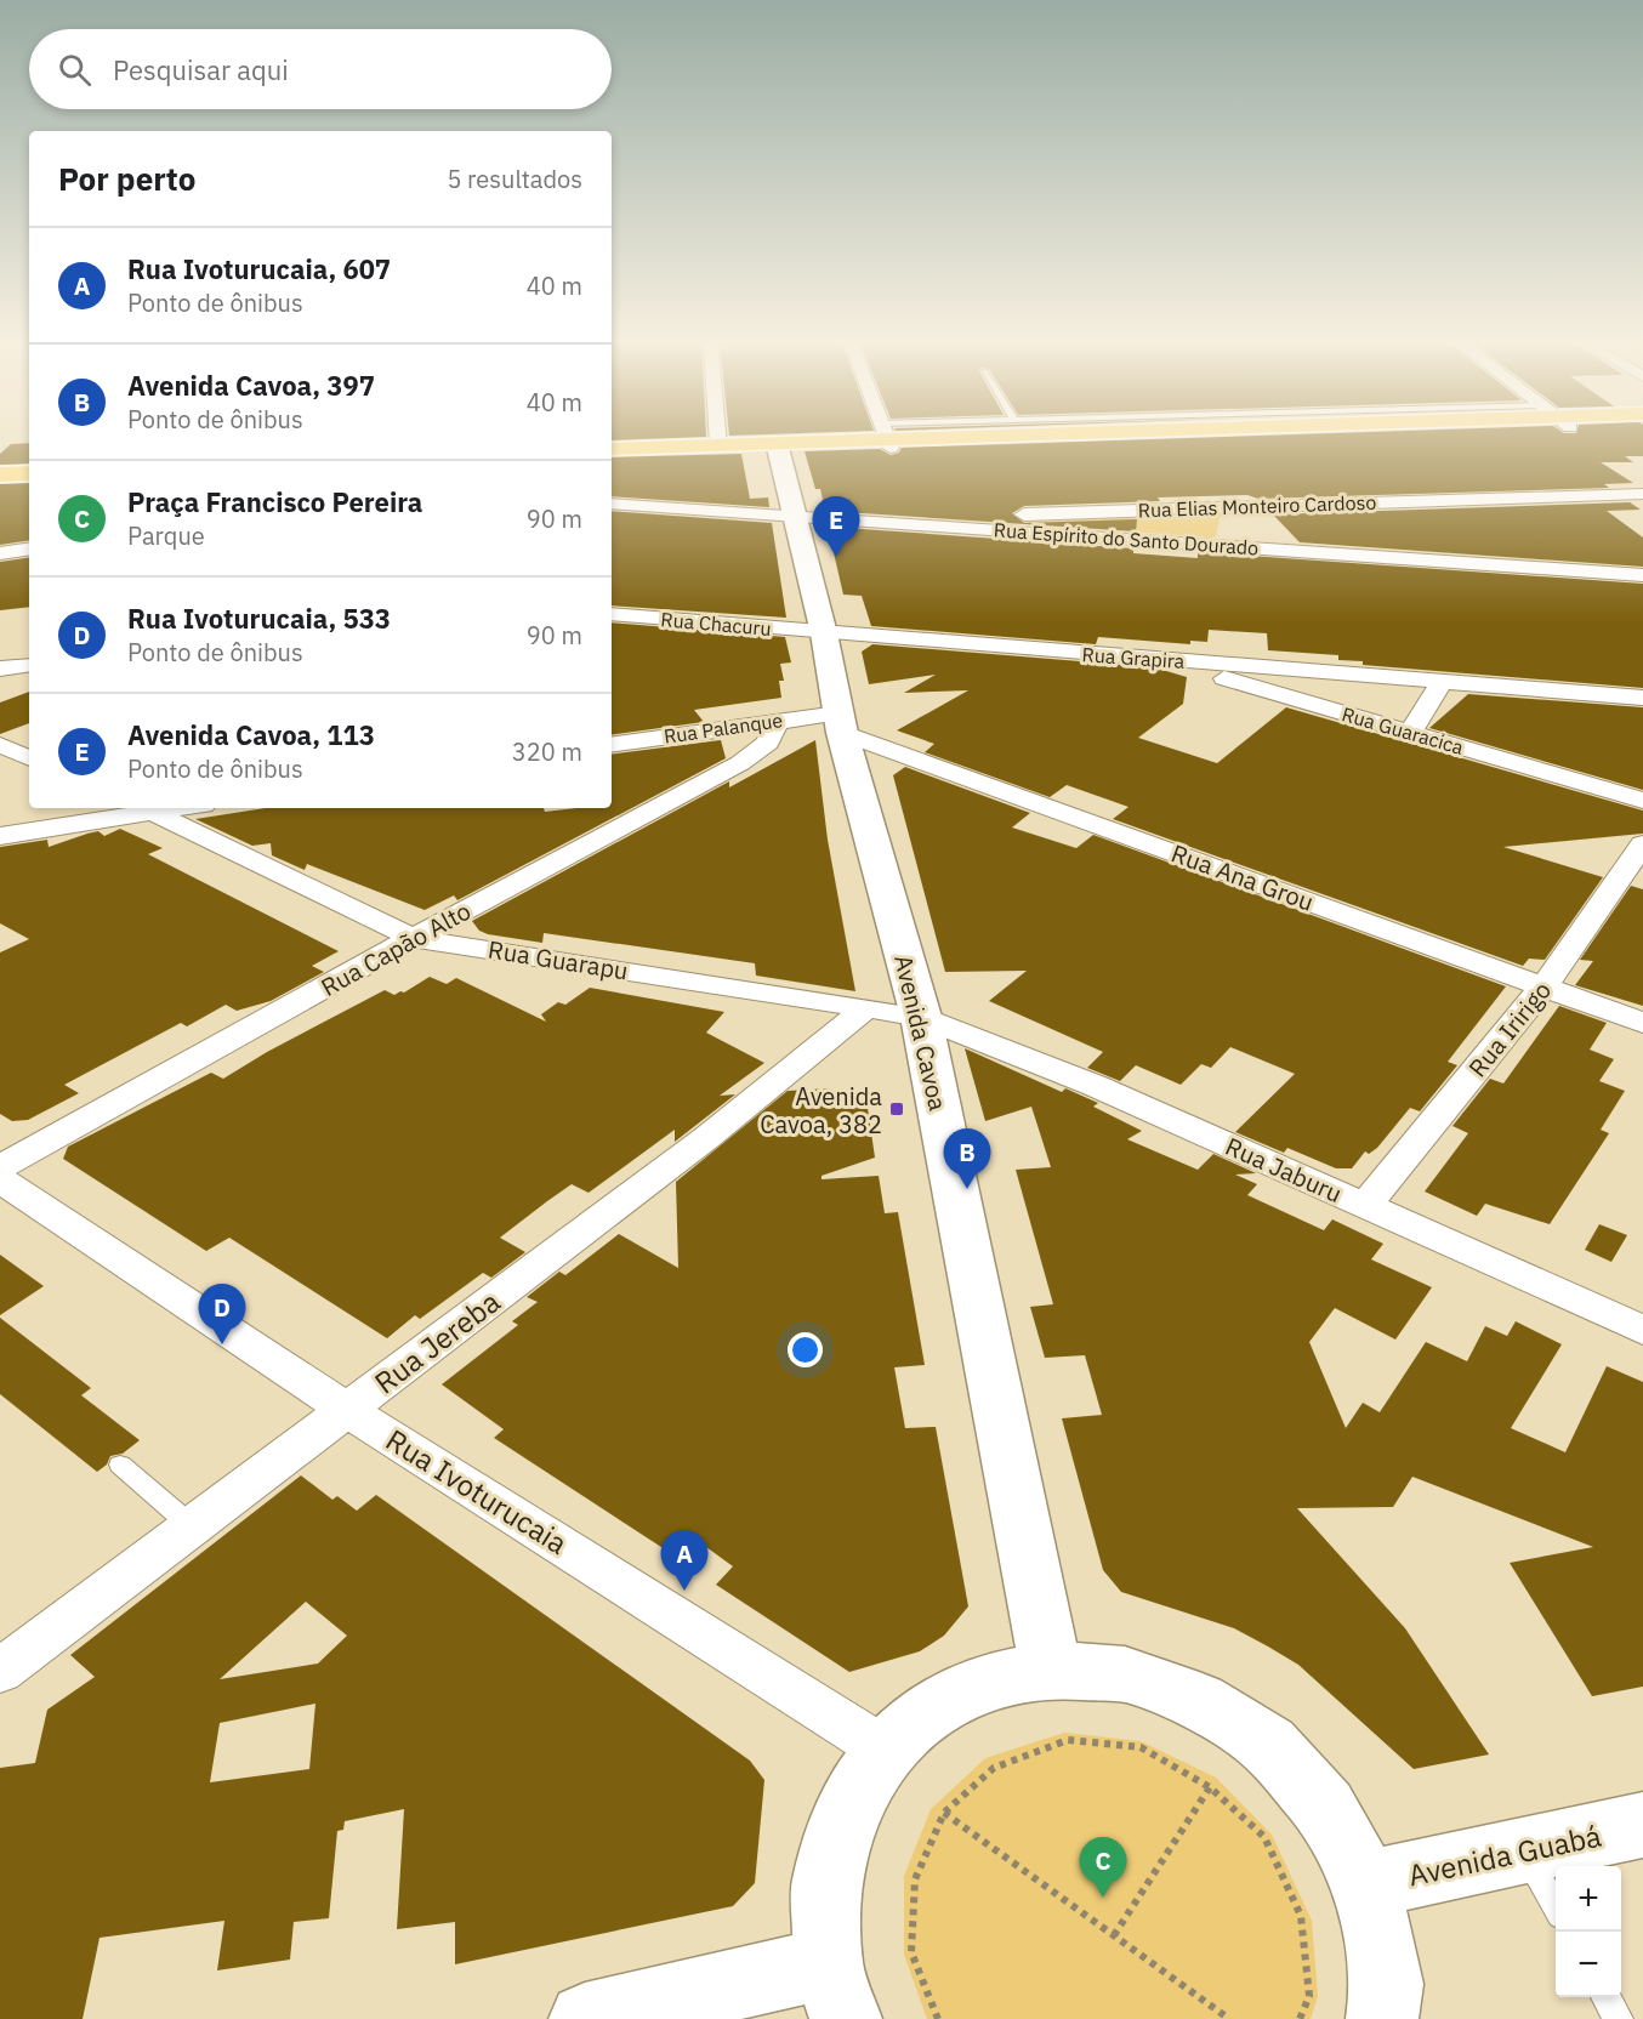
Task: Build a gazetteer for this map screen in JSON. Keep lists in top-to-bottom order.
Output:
{
  "streets": {
    "street": [
      "Rua Elias Monteiro Cardoso",
      "Rua Espírito do Santo Dourado",
      "Rua Chacuru",
      "Rua Grapira",
      "Rua Palanque",
      "Rua Guaracica",
      "Rua Ana Grou",
      "Rua Capão Alto",
      "Rua Guarapu",
      "Rua Iririgo",
      "Avenida Cavoa",
      "Rua Jaburu",
      "Rua Jereba",
      "Rua Ivoturucaia",
      "Avenida Guabá"
    ]
  },
  "crossings": [
    ["Rua Elias Monteiro Cardoso", "Rua Espírito do Santo Dourado"],
    ["Rua Espírito do Santo Dourado", "Avenida Cavoa"],
    ["Rua Chacuru", "Rua Grapira"],
    ["Rua Chacuru", "Avenida Cavoa"],
    ["Rua Grapira", "Rua Guaracica"],
    ["Rua Grapira", "Avenida Cavoa"],
    ["Rua Palanque", "Rua Ana Grou"],
    ["Rua Palanque", "Rua Capão Alto"],
    ["Rua Palanque", "Avenida Cavoa"],
    ["Rua Ana Grou", "Rua Iririgo"],
    ["Rua Ana Grou", "Avenida Cavoa"],
    ["Rua Capão Alto", "Rua Guarapu"],
    ["Rua Guarapu", "Avenida Cavoa"],
    ["Rua Guarapu", "Rua Jaburu"],
    ["Rua Guarapu", "Rua Jereba"],
    ["Rua Iririgo", "Rua Jaburu"],
    ["Avenida Cavoa", "Rua Jaburu"],
    ["Rua Jereba", "Rua Ivoturucaia"]
  ],
  "places": {
    "transit": ["Avenida Cavoa, 382"]
  },
  "page": {
    "search": "Pesquisar aqui",
    "heading": ["Por perto", "5 resultados"],
    "list": [
      {
        "mark": "A",
        "name": "Rua Ivoturucaia, 607",
        "note": "Ponto de ônibus",
        "value": "40 m"
      },
      {
        "mark": "B",
        "name": "Avenida Cavoa, 397",
        "note": "Ponto de ônibus",
        "value": "40 m"
      },
      {
        "mark": "C",
        "name": "Praça Francisco Pereira",
        "note": "Parque",
        "value": "90 m"
      },
      {
        "mark": "D",
        "name": "Rua Ivoturucaia, 533",
        "note": "Ponto de ônibus",
        "value": "90 m"
      },
      {
        "mark": "E",
        "name": "Avenida Cavoa, 113",
        "note": "Ponto de ônibus",
        "value": "320 m"
      }
    ],
    "pins": [
      "E",
      "B",
      "D",
      "A",
      "C"
    ],
    "map_buttons": ["+", "−"]
  }
}
